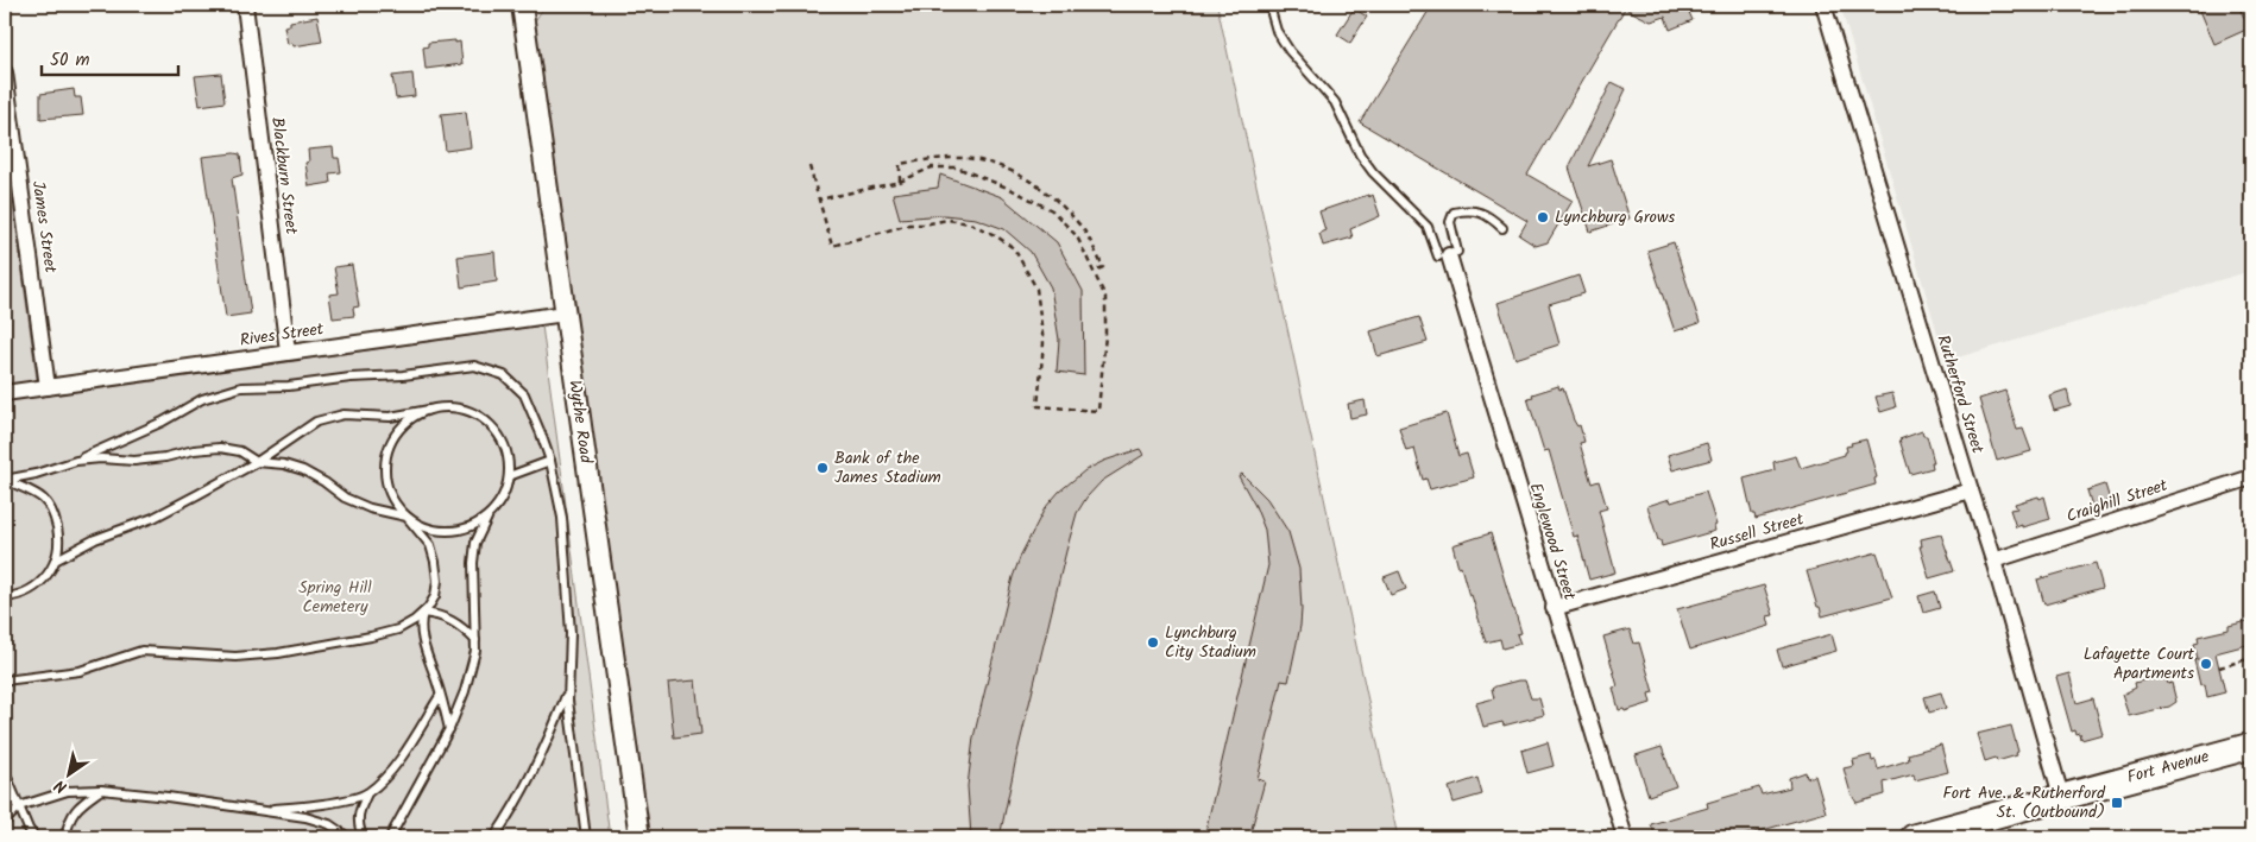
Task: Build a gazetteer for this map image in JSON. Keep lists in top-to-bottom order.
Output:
{
  "streets": {
    "main road": ["Fort Avenue"],
    "street": [
      "Blackburn Street",
      "James Street",
      "Rives Street",
      "Rutherford Street",
      "Wythe Road",
      "Craighill Street",
      "Russell Street",
      "Englewood Street"
    ]
  },
  "crossings": [
    ["Blackburn Street", "Rives Street"],
    ["James Street", "Rives Street"],
    ["Rives Street", "Wythe Road"],
    ["Rutherford Street", "Craighill Street"],
    ["Rutherford Street", "Russell Street"],
    ["Rutherford Street", "Fort Avenue"],
    ["Russell Street", "Englewood Street"]
  ],
  "parks": ["Spring Hill Cemetery"],
  "places": {
    "other": [
      "Lynchburg Grows",
      "Bank of the James Stadium",
      "Lynchburg City Stadium",
      "Lafayette Court Apartments"
    ],
    "transit": ["Fort Ave. & Rutherford St. (Outbound)"]
  },
  "scale_bar": "50 m",
  "north": "bottom left"
}
